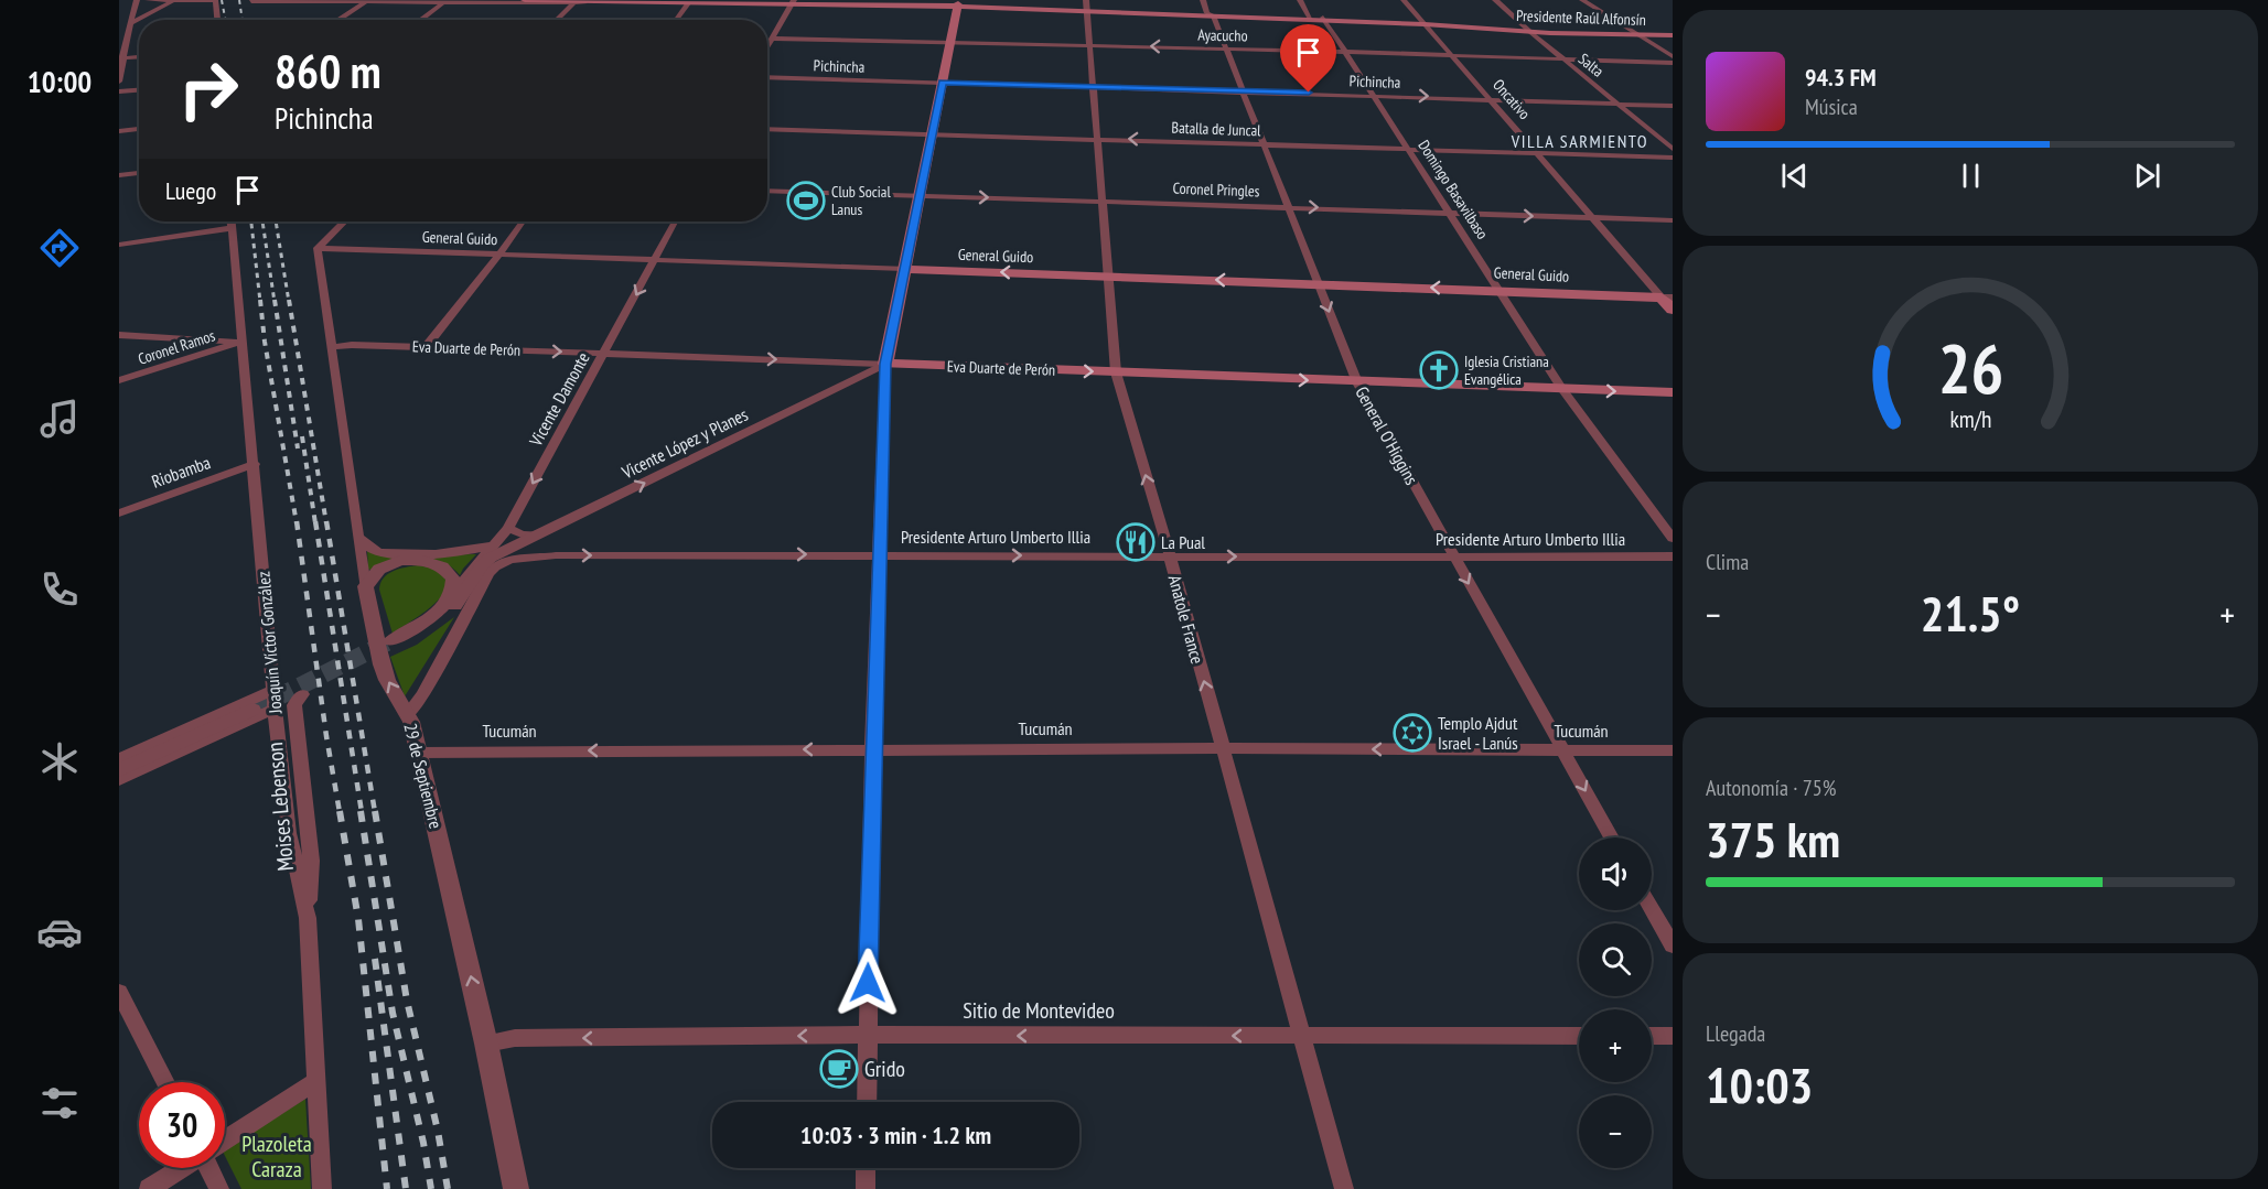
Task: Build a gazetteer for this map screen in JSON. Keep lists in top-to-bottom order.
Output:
{
  "streets": {
    "main road": [
      "Presidente Raúl Alfonsín",
      "Oncativo",
      "General Guido",
      "Eva Duarte de Perón"
    ],
    "street": [
      "Ayacucho",
      "Salta",
      "Pichincha",
      "Batalla de Juncal",
      "Coronel Pringles",
      "Domingo Basavilbaso",
      "Coronel Ramos",
      "Vicente Damonte",
      "General O'Higgins",
      "Vicente López y Planes",
      "Riobamba",
      "Presidente Arturo Umberto Illia",
      "Anatole France",
      "Joaquín Víctor González",
      "Tucumán",
      "29 de Septiembre",
      "Moises Lebenson",
      "Sitio de Montevideo"
    ]
  },
  "crossings": [
    ["Presidente Raúl Alfonsín", "Salta"],
    ["Presidente Raúl Alfonsín", "Oncativo"],
    ["Presidente Raúl Alfonsín", "Domingo Basavilbaso"],
    ["Presidente Raúl Alfonsín", "General O'Higgins"],
    ["Presidente Raúl Alfonsín", "Anatole France"],
    ["Ayacucho", "Salta"],
    ["Ayacucho", "Oncativo"],
    ["Ayacucho", "Domingo Basavilbaso"],
    ["Ayacucho", "General O'Higgins"],
    ["Ayacucho", "Anatole France"],
    ["Salta", "Pichincha"],
    ["Pichincha", "Oncativo"],
    ["Pichincha", "Domingo Basavilbaso"],
    ["Pichincha", "General O'Higgins"],
    ["Pichincha", "Anatole France"],
    ["Oncativo", "Batalla de Juncal"],
    ["Oncativo", "Coronel Pringles"],
    ["Oncativo", "General Guido"],
    ["Batalla de Juncal", "Domingo Basavilbaso"],
    ["Batalla de Juncal", "General O'Higgins"],
    ["Batalla de Juncal", "Anatole France"],
    ["Coronel Pringles", "Domingo Basavilbaso"],
    ["Coronel Pringles", "General O'Higgins"],
    ["Coronel Pringles", "Anatole France"],
    ["Domingo Basavilbaso", "General Guido"],
    ["Domingo Basavilbaso", "Eva Duarte de Perón"],
    ["General Guido", "Vicente Damonte"],
    ["General Guido", "General O'Higgins"],
    ["General Guido", "Anatole France"],
    ["General Guido", "29 de Septiembre"],
    ["Coronel Ramos", "Joaquín Víctor González"],
    ["Eva Duarte de Perón", "Vicente Damonte"],
    ["Eva Duarte de Perón", "General O'Higgins"],
    ["Eva Duarte de Perón", "Vicente López y Planes"],
    ["Eva Duarte de Perón", "Anatole France"],
    ["Eva Duarte de Perón", "29 de Septiembre"],
    ["Vicente Damonte", "Vicente López y Planes"],
    ["Vicente Damonte", "Presidente Arturo Umberto Illia"],
    ["Vicente Damonte", "29 de Septiembre"],
    ["General O'Higgins", "Presidente Arturo Umberto Illia"],
    ["General O'Higgins", "Tucumán"],
    ["Vicente López y Planes", "Presidente Arturo Umberto Illia"],
    ["Riobamba", "Joaquín Víctor González"],
    ["Presidente Arturo Umberto Illia", "Anatole France"],
    ["Presidente Arturo Umberto Illia", "29 de Septiembre"],
    ["Anatole France", "Tucumán"],
    ["Anatole France", "Sitio de Montevideo"],
    ["Joaquín Víctor González", "Moises Lebenson"],
    ["Tucumán", "29 de Septiembre"],
    ["29 de Septiembre", "Sitio de Montevideo"]
  ],
  "one_way": [
    "Coronel Pringles",
    "General Guido",
    "Eva Duarte de Perón",
    "Vicente Damonte",
    "General O'Higgins",
    "Vicente López y Planes",
    "Presidente Arturo Umberto Illia",
    "Tucumán",
    "29 de Septiembre",
    "Sitio de Montevideo"
  ],
  "districts": ["VILLA SARMIENTO"],
  "parks": ["Plazoleta Caraza"],
  "places": {
    "sports": ["Club Social Lanus"],
    "church": ["Iglesia Cristiana Evangélica"],
    "restaurant": ["La Pual"],
    "synagogue": ["Templo Ajdut Israel - Lanús"],
    "cafe": ["Grido"]
  },
  "page": {
    "tabs": "10:00",
    "turn": ["860 m", "Pichincha"],
    "song": ["94.3 FM", "Música"],
    "then": "Luego",
    "tile": [
      "Clima",
      ["Autonomía · 75%", "375 km"],
      ["Llegada", "10:03"]
    ],
    "heat": ["−", "21.5°", "+"],
    "map_buttons": ["+", "−"],
    "limit": "30",
    "trip": "10:03 · 3 min · 1.2 km",
    "gauge": ["26", "km/h"]
  }
}
